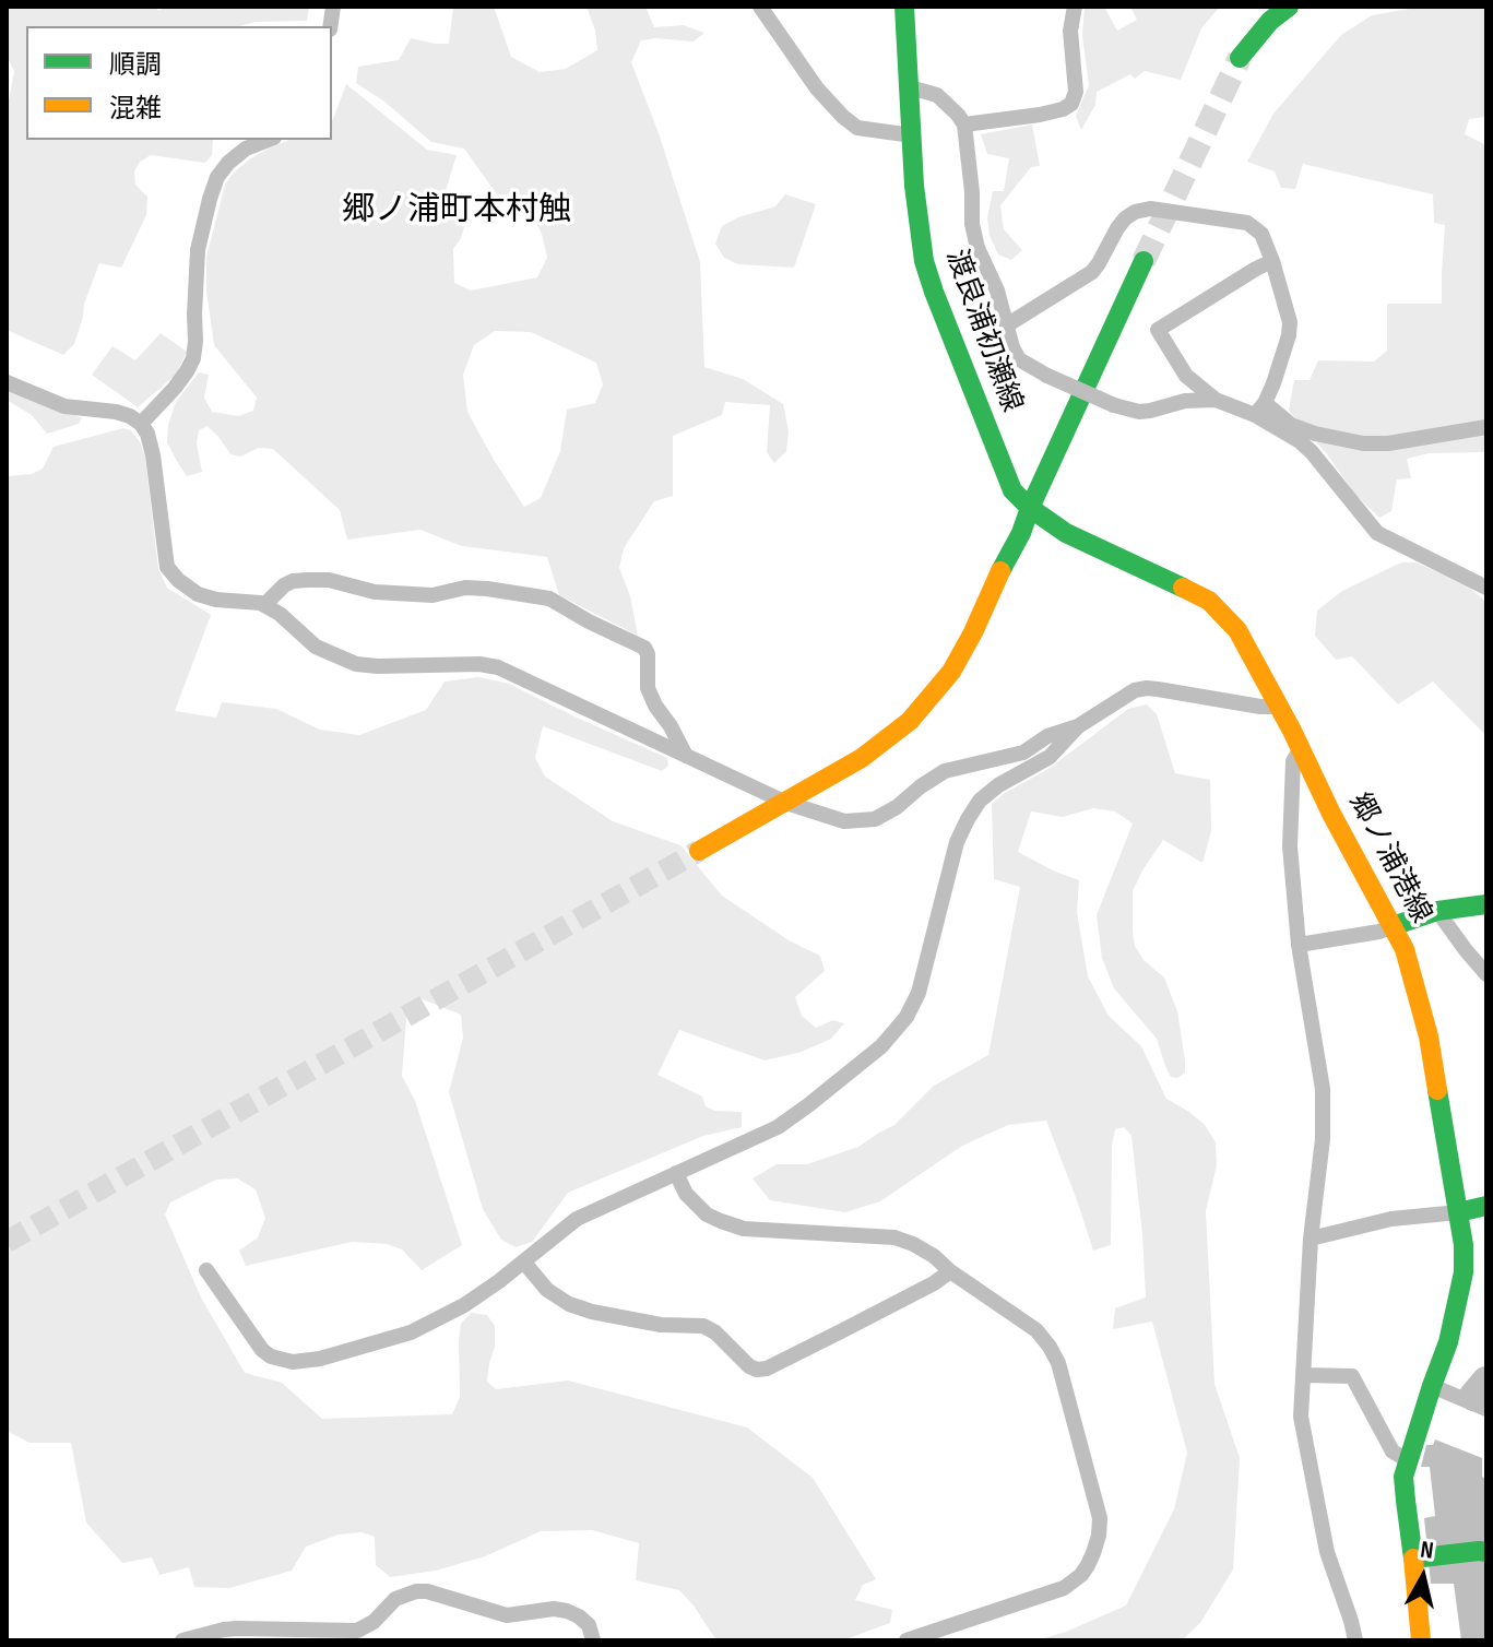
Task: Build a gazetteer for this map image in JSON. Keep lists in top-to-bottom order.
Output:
{
  "streets": {
    "main road": ["渡良浦初瀬線", "郷ノ浦港線"]
  },
  "crossings": [
    ["渡良浦初瀬線", "郷ノ浦港線"]
  ],
  "districts": ["郷ノ浦町本村触"],
  "legend": ["順調", "混雑"],
  "north": "top"
}
